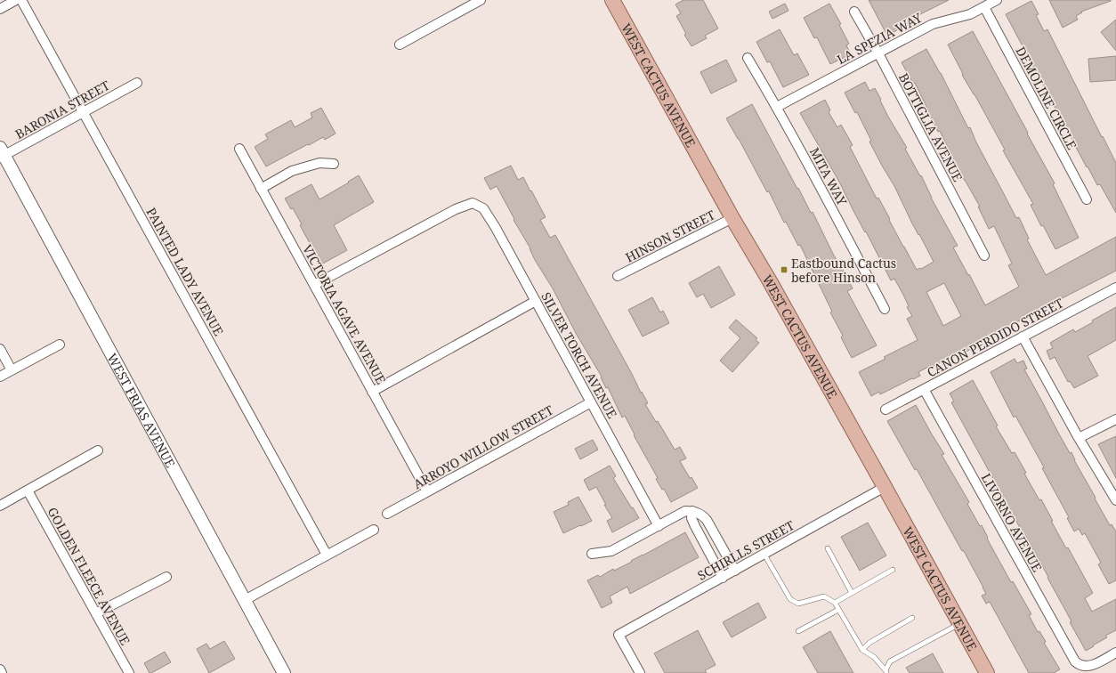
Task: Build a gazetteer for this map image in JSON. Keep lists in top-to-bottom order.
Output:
{
  "streets": {
    "main road": ["WEST CACTUS AVENUE"],
    "street": [
      "LA SPEZIA WAY",
      "DEMOLINE CIRCLE",
      "BARONIA STREET",
      "BOTTIGLIA AVENUE",
      "MITA WAY",
      "HINSON STREET",
      "PAINTED LADY AVENUE",
      "VICTORIA AGAVE AVENUE",
      "CANON PERDIDO STREET",
      "SILVER TORCH AVENUE",
      "WEST FRIAS AVENUE",
      "ARROYO WILLOW STREET",
      "LIVORNO AVENUE",
      "SCHIRLLS STREET",
      "GOLDEN FLEECE AVENUE"
    ]
  },
  "crossings": [
    ["LA SPEZIA WAY", "DEMOLINE CIRCLE"],
    ["LA SPEZIA WAY", "BOTTIGLIA AVENUE"],
    ["LA SPEZIA WAY", "MITA WAY"],
    ["WEST CACTUS AVENUE", "HINSON STREET"],
    ["WEST CACTUS AVENUE", "SCHIRLLS STREET"],
    ["BARONIA STREET", "PAINTED LADY AVENUE"],
    ["BARONIA STREET", "WEST FRIAS AVENUE"],
    ["VICTORIA AGAVE AVENUE", "SILVER TORCH AVENUE"],
    ["VICTORIA AGAVE AVENUE", "ARROYO WILLOW STREET"],
    ["CANON PERDIDO STREET", "LIVORNO AVENUE"],
    ["SILVER TORCH AVENUE", "ARROYO WILLOW STREET"]
  ],
  "places": {
    "transit": ["Eastbound Cactus before Hinson"]
  }
}
